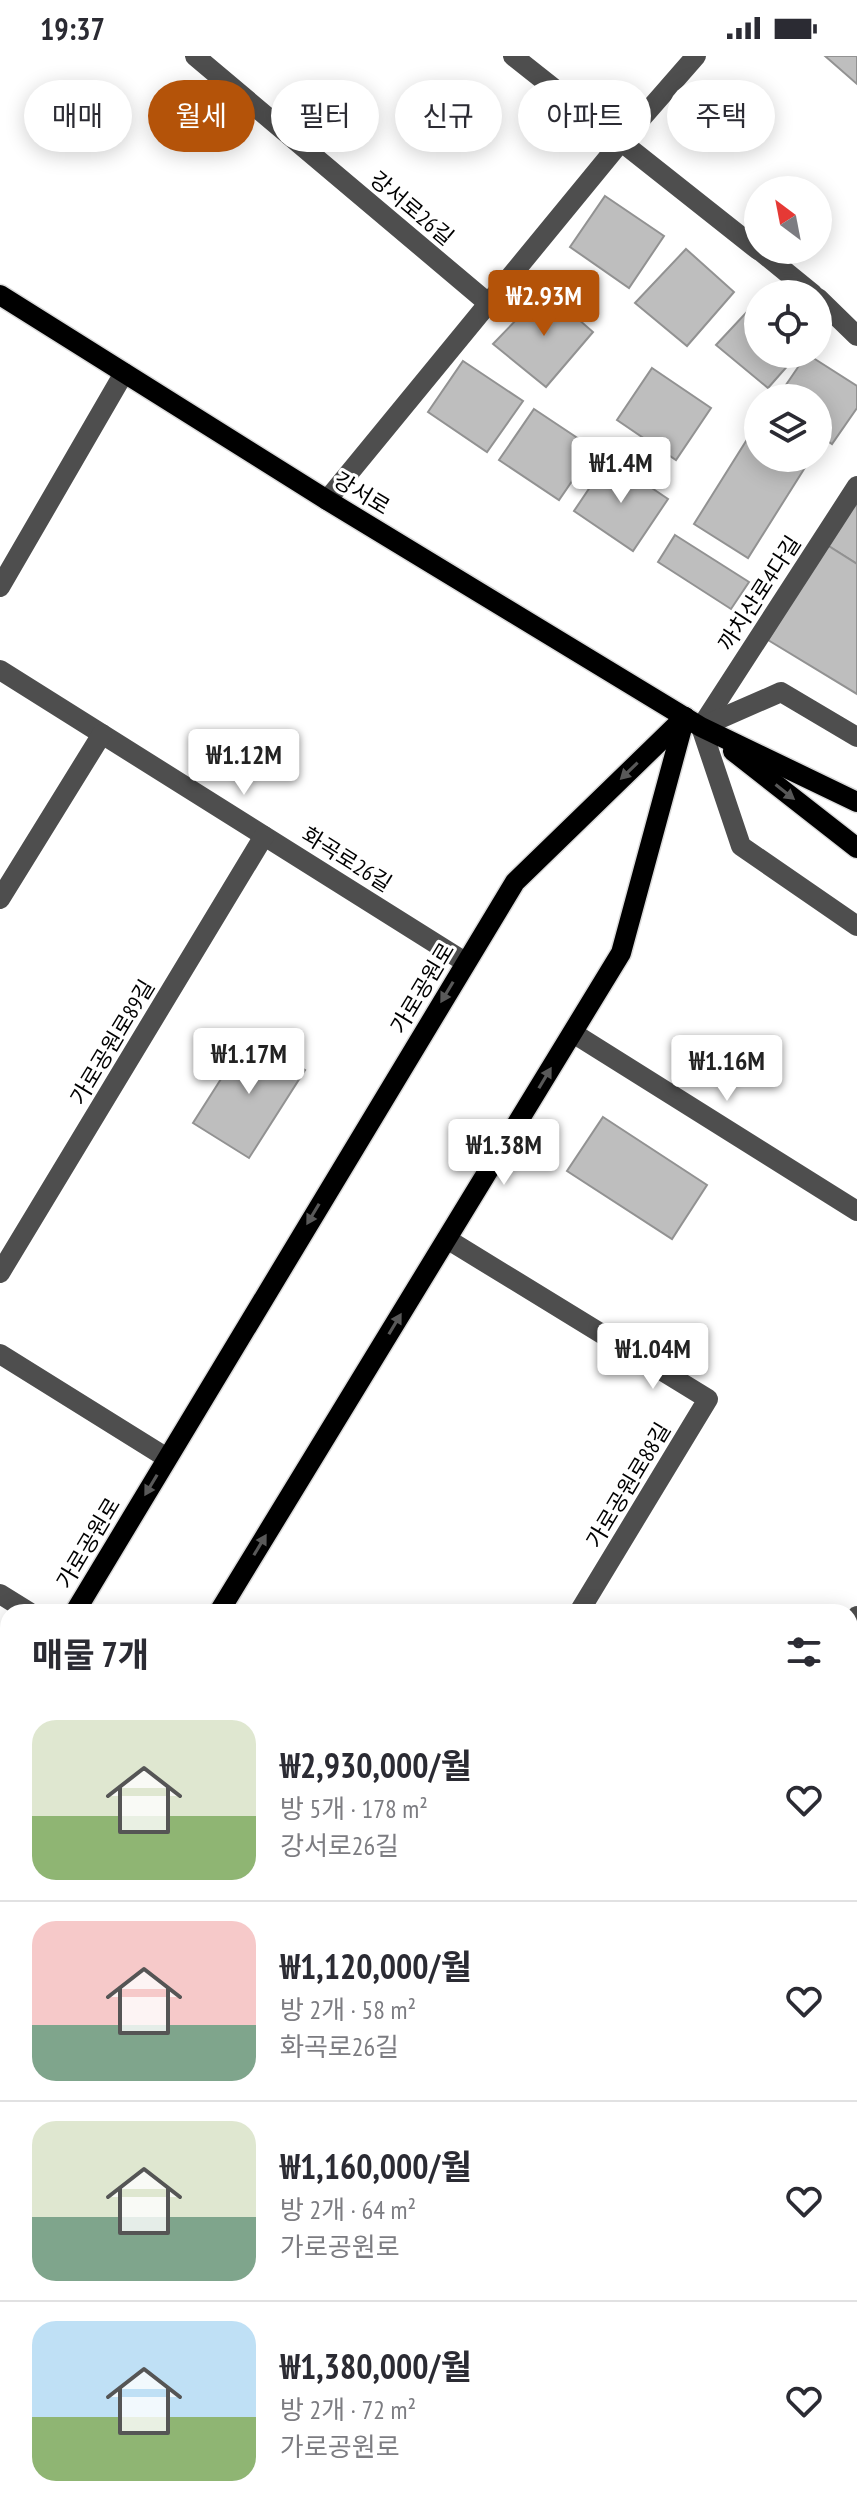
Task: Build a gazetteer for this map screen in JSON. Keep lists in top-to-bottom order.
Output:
{
  "streets": {
    "main road": ["강서로", "가로공원로"],
    "street": [
      "강서로26길",
      "까치산로4다길",
      "화곡로26길",
      "가로공원로89길",
      "가로공원로88길"
    ]
  },
  "crossings": [
    ["강서로", "까치산로4다길"],
    ["강서로", "가로공원로"],
    ["까치산로4다길", "가로공원로"],
    ["화곡로26길", "가로공원로"],
    ["화곡로26길", "가로공원로89길"]
  ],
  "north": "top left",
  "page": {
    "status": "19:37",
    "chip": [
      "매매",
      "월세",
      "필터",
      "신규",
      "아파트",
      "주택"
    ],
    "price": [
      "₩2.93M",
      "₩1.4M",
      "₩1.12M",
      "₩1.17M",
      "₩1.16M",
      "₩1.38M",
      "₩1.04M"
    ],
    "heading": "매물 7개",
    "list": [
      {
        "name": "₩2,930,000/월",
        "note": "방 5개 · 178 m² · 강서로26길"
      },
      {
        "name": "₩1,120,000/월",
        "note": "방 2개 · 58 m² · 화곡로26길"
      },
      {
        "name": "₩1,160,000/월",
        "note": "방 2개 · 64 m² · 가로공원로"
      },
      {
        "name": "₩1,380,000/월",
        "note": "방 2개 · 72 m² · 가로공원로"
      }
    ]
  }
}
